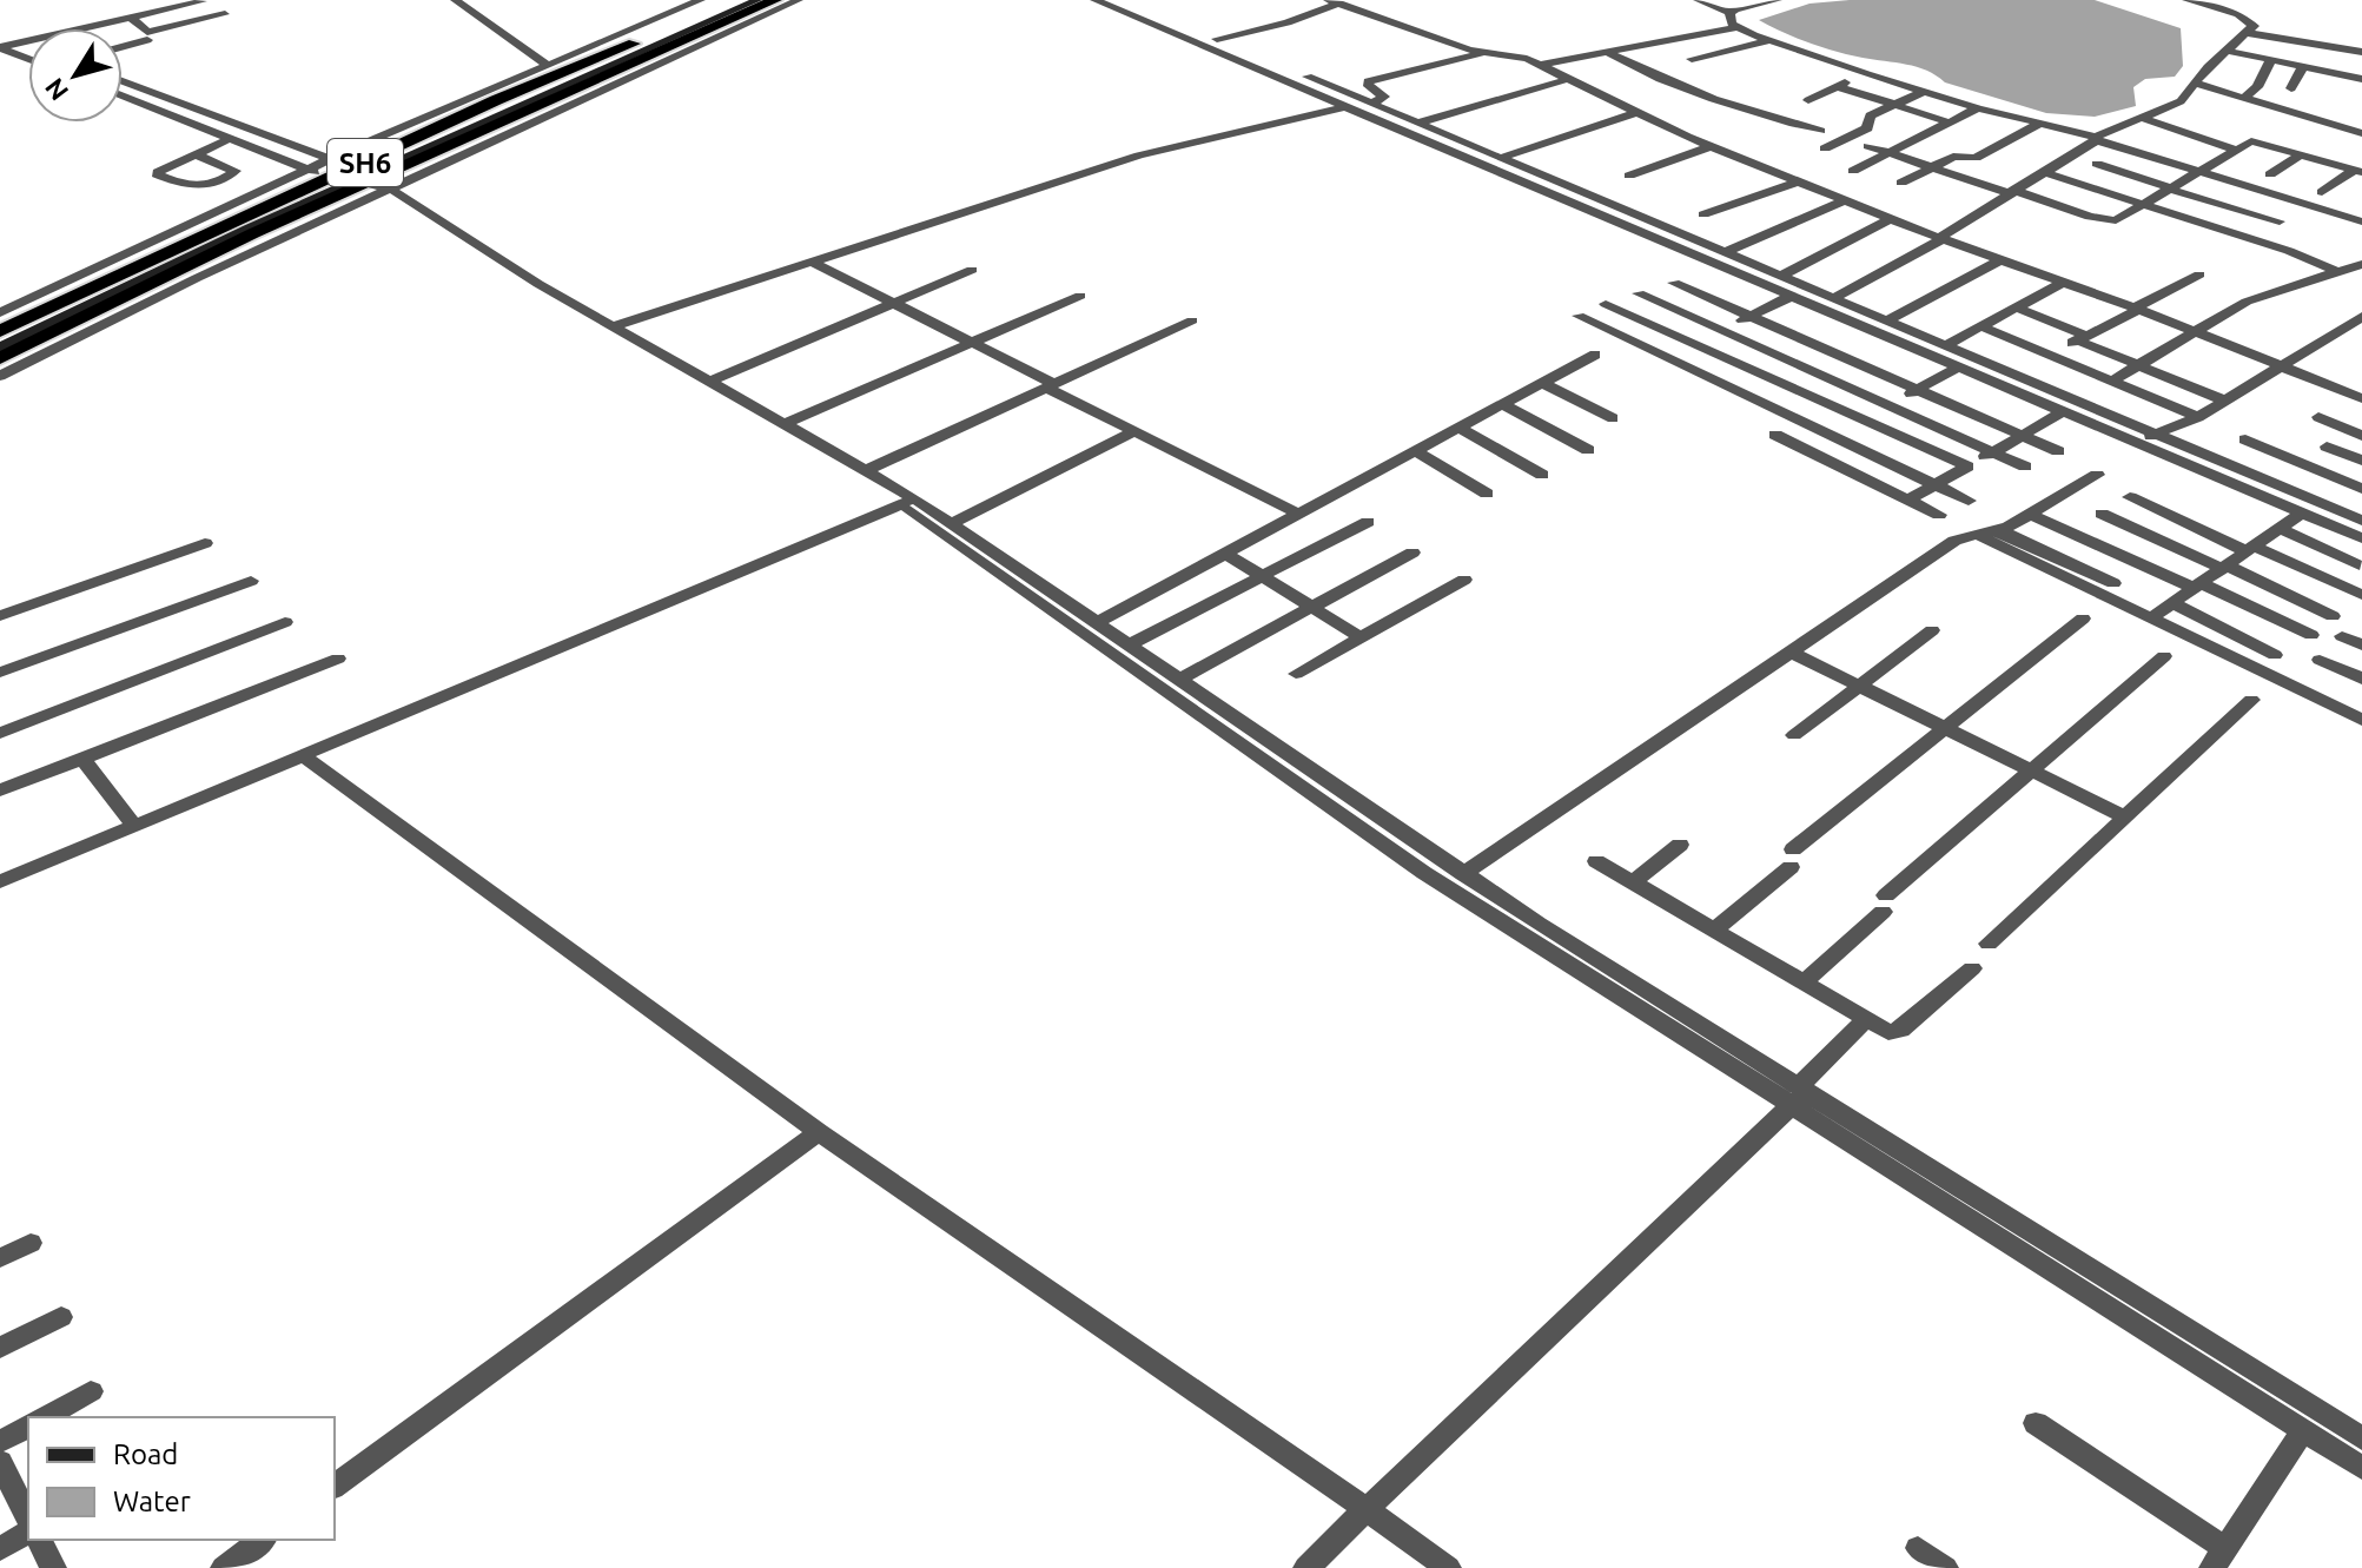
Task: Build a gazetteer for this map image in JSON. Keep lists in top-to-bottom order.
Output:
{
  "streets": {
    "highway": ["SH6"]
  },
  "legend": ["Road", "Water"],
  "north": "bottom left"
}
